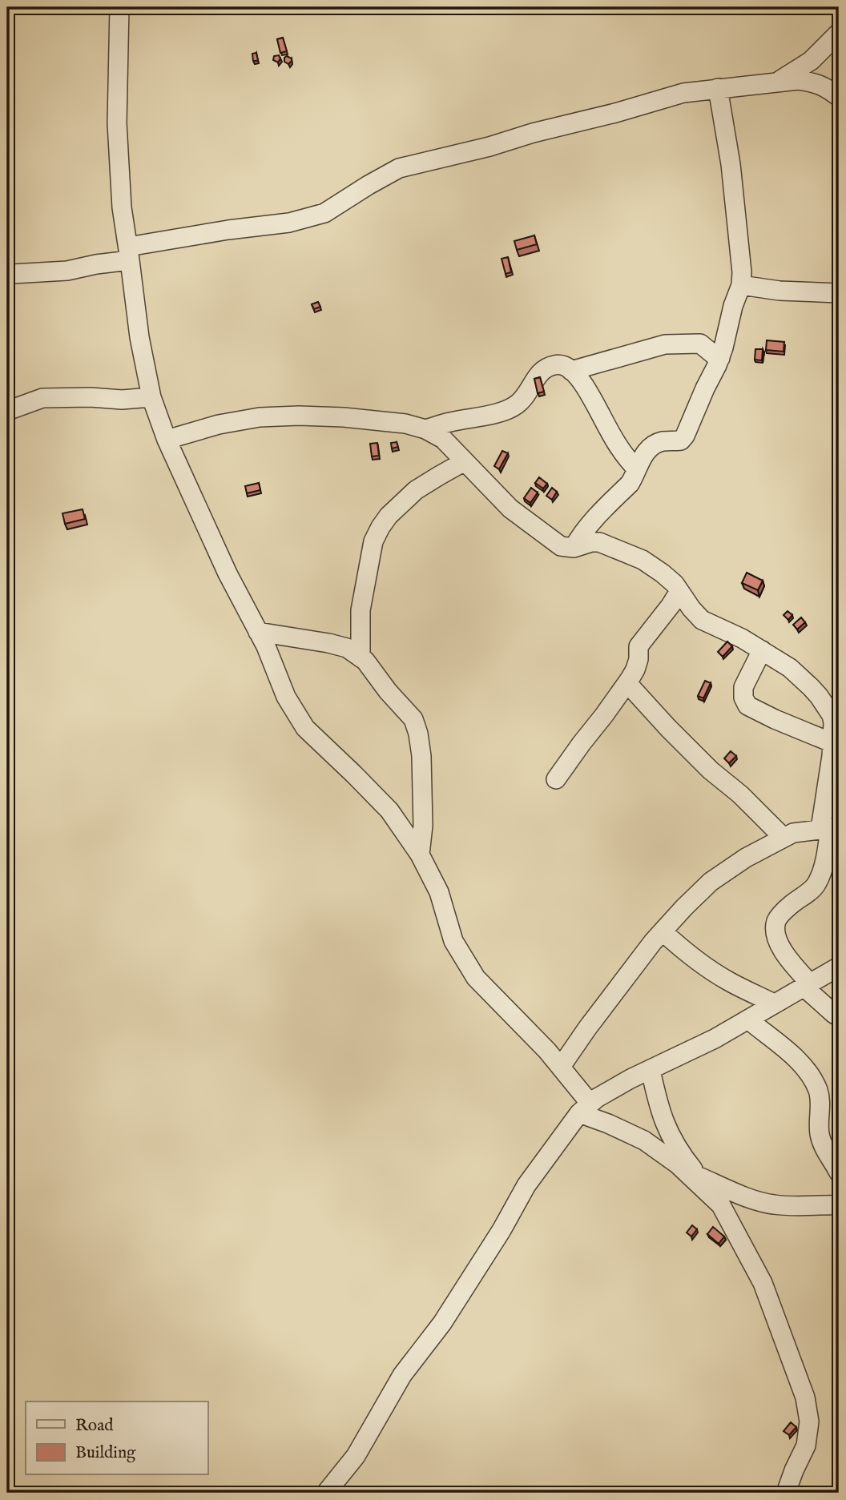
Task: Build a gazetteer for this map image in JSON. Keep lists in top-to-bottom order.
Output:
{
  "legend": ["Road", "Building"]
}
